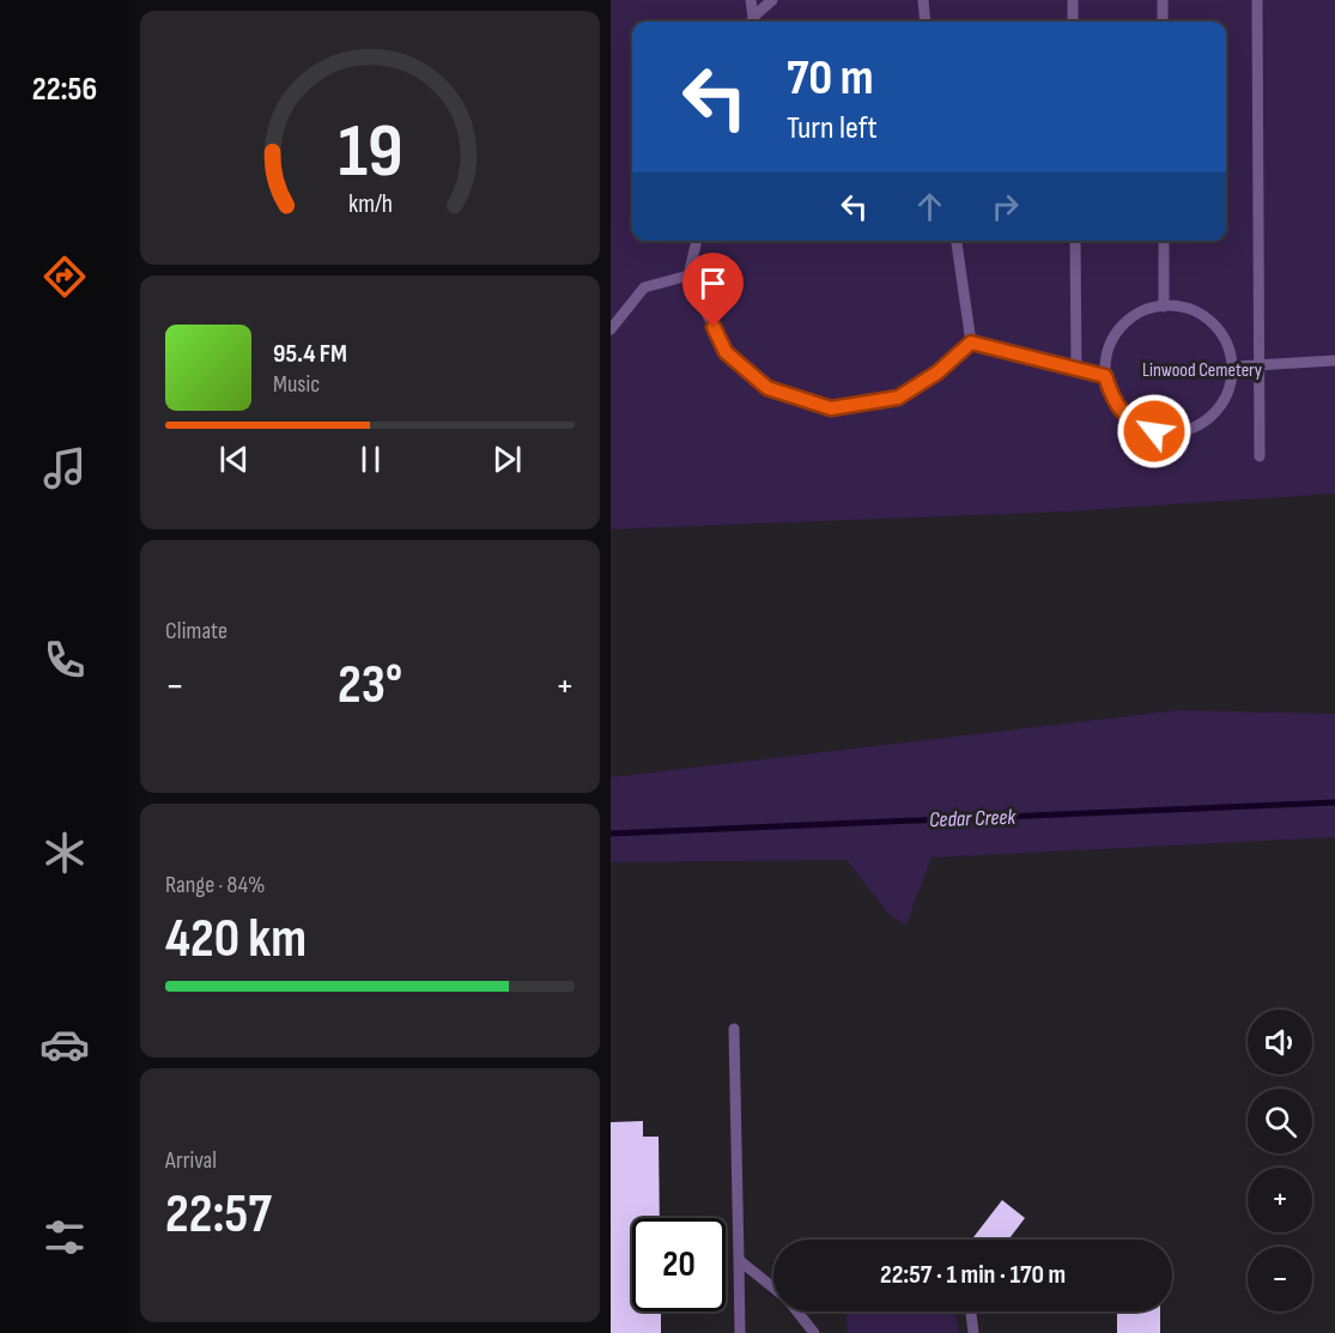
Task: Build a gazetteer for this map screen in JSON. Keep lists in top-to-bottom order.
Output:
{
  "water": ["Cedar Creek"],
  "parks": ["Linwood Cemetery"],
  "page": {
    "tabs": "22:56",
    "turn": ["70 m", "Turn left"],
    "song": ["95.4 FM", "Music"],
    "tile": [
      "Climate",
      ["Range · 84%", "420 km"],
      ["Arrival", "22:57"]
    ],
    "heat": ["−", "23°", "+"],
    "map_buttons": ["+", "−"],
    "limit": "20",
    "trip": "22:57 · 1 min · 170 m",
    "gauge": ["19", "km/h"]
  }
}
